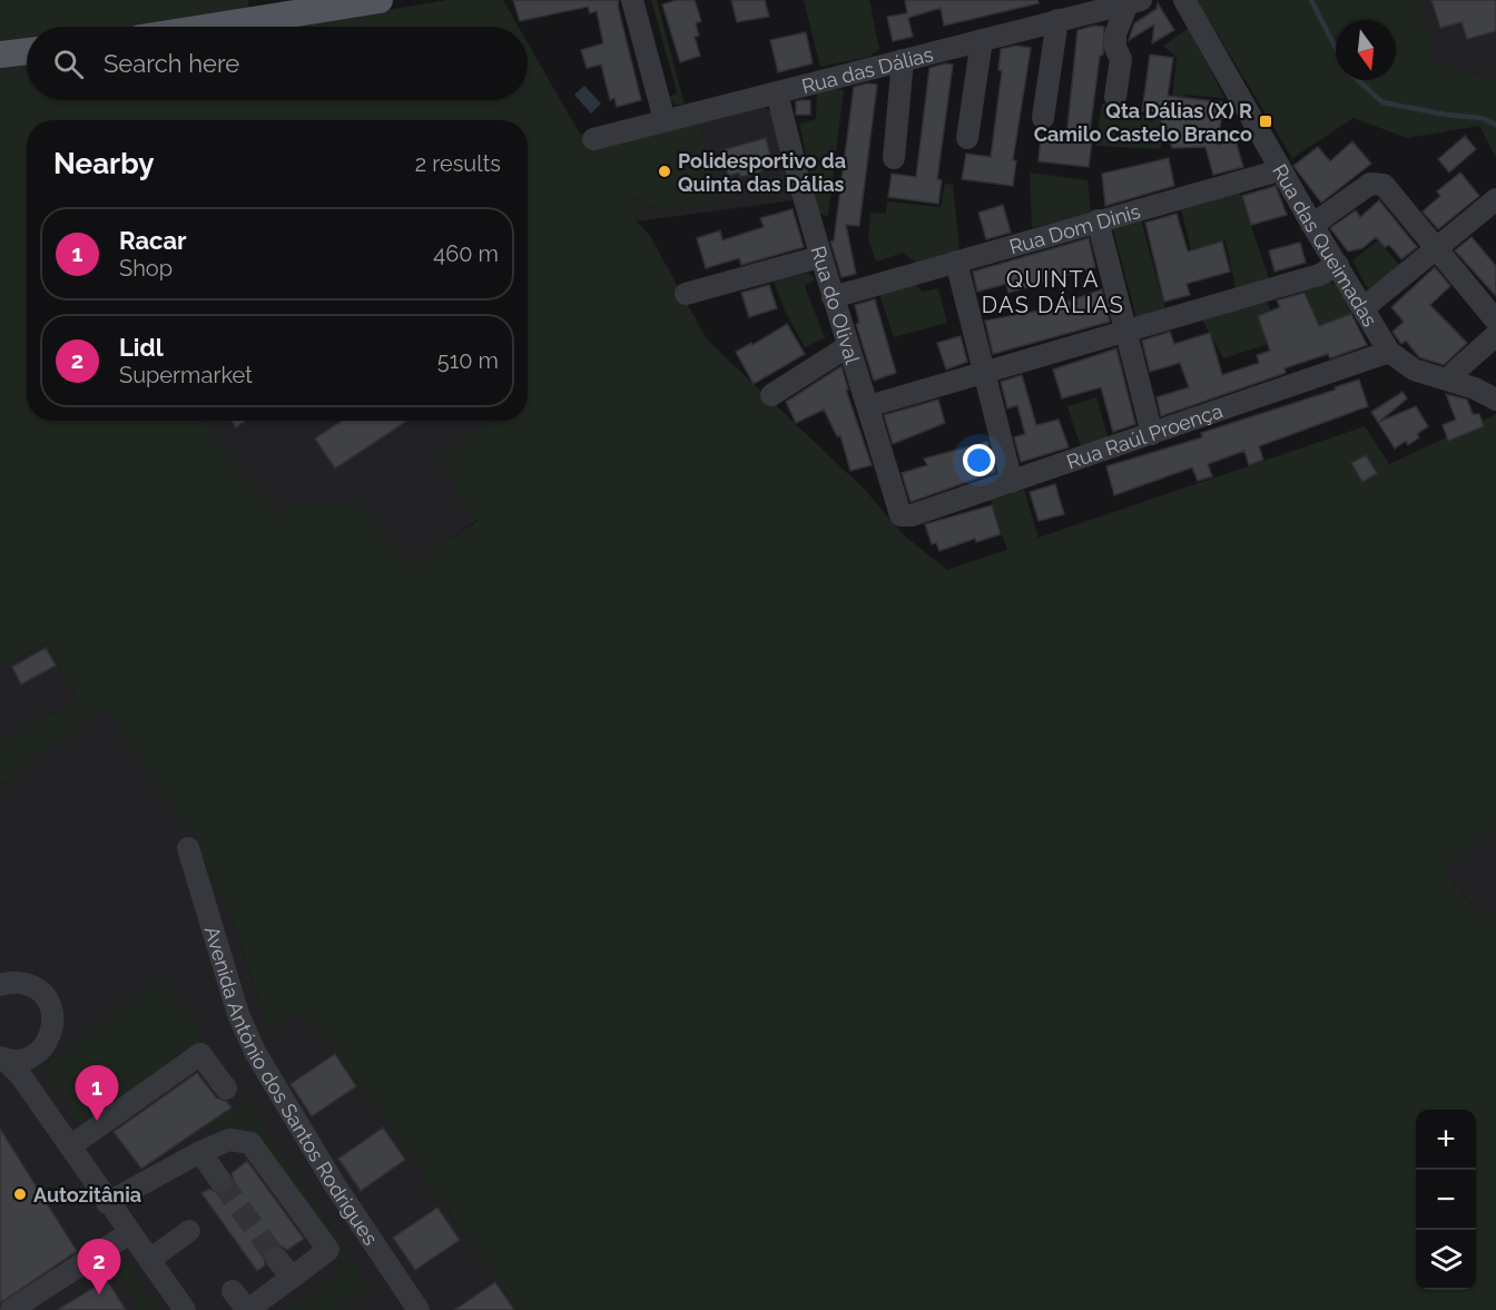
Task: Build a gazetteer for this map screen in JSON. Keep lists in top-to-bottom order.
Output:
{
  "streets": {
    "street": [
      "Rua das Dálias",
      "Rua Dom Dinis",
      "Rua das Queimadas",
      "Rua do Olival",
      "Rua Raúl Proença",
      "Avenida António dos Santos Rodrigues"
    ]
  },
  "crossings": [
    ["Rua das Dálias", "Rua do Olival"],
    ["Rua Dom Dinis", "Rua das Queimadas"],
    ["Rua Dom Dinis", "Rua do Olival"],
    ["Rua das Queimadas", "Rua Raúl Proença"],
    ["Rua do Olival", "Rua Raúl Proença"]
  ],
  "districts": ["QUINTA DAS DÁLIAS"],
  "places": {
    "transit": ["Qta Dálias (X) R Camilo Castelo Branco"],
    "other": ["Polidesportivo da Quinta das Dálias", "Autozitânia"]
  },
  "north": "bottom",
  "page": {
    "search": "Search here",
    "heading": ["Nearby", "2 results"],
    "list": [
      {
        "mark": "1",
        "name": "Racar",
        "note": "Shop",
        "value": "460 m"
      },
      {
        "mark": "2",
        "name": "Lidl",
        "note": "Supermarket",
        "value": "510 m"
      }
    ],
    "pins": ["1", "2"],
    "map_buttons": ["+", "−"]
  }
}
